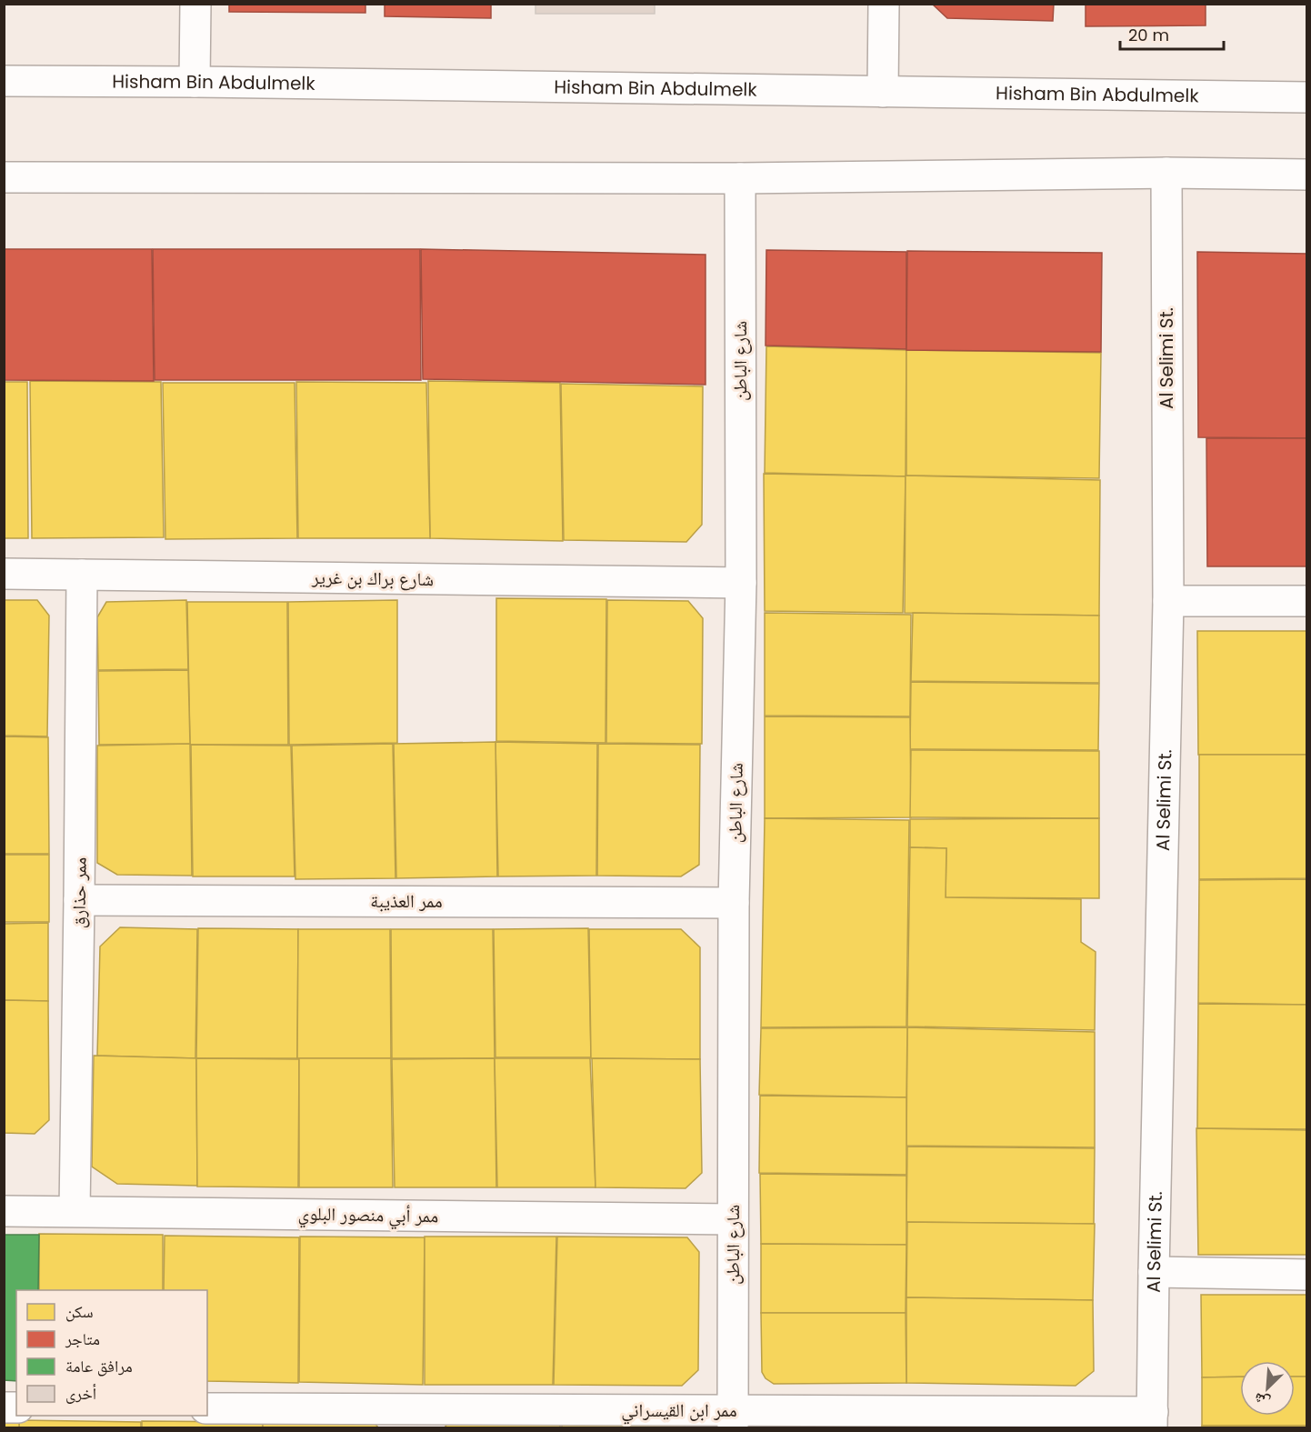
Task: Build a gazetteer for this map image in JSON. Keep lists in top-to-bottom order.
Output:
{
  "streets": {
    "street": [
      "Hisham Bin Abdulmelk",
      "Al Selimi St.",
      "شارع الباطن",
      "شارع براك بن غرير",
      "ممر حذارق",
      "ممر العذيبة",
      "ممر أبي منصور البلوي",
      "ممر ابن القيسراني"
    ]
  },
  "crossings": [
    ["Al Selimi St.", "ممر ابن القيسراني"],
    ["شارع الباطن", "شارع براك بن غرير"],
    ["شارع الباطن", "ممر العذيبة"],
    ["شارع الباطن", "ممر أبي منصور البلوي"],
    ["شارع الباطن", "ممر ابن القيسراني"],
    ["شارع براك بن غرير", "ممر حذارق"],
    ["ممر حذارق", "ممر العذيبة"],
    ["ممر حذارق", "ممر أبي منصور البلوي"]
  ],
  "legend": [
    "سكن",
    "متاجر",
    "مرافق عامة",
    "أخرى"
  ],
  "scale_bar": "20 m",
  "north": "bottom left"
}
